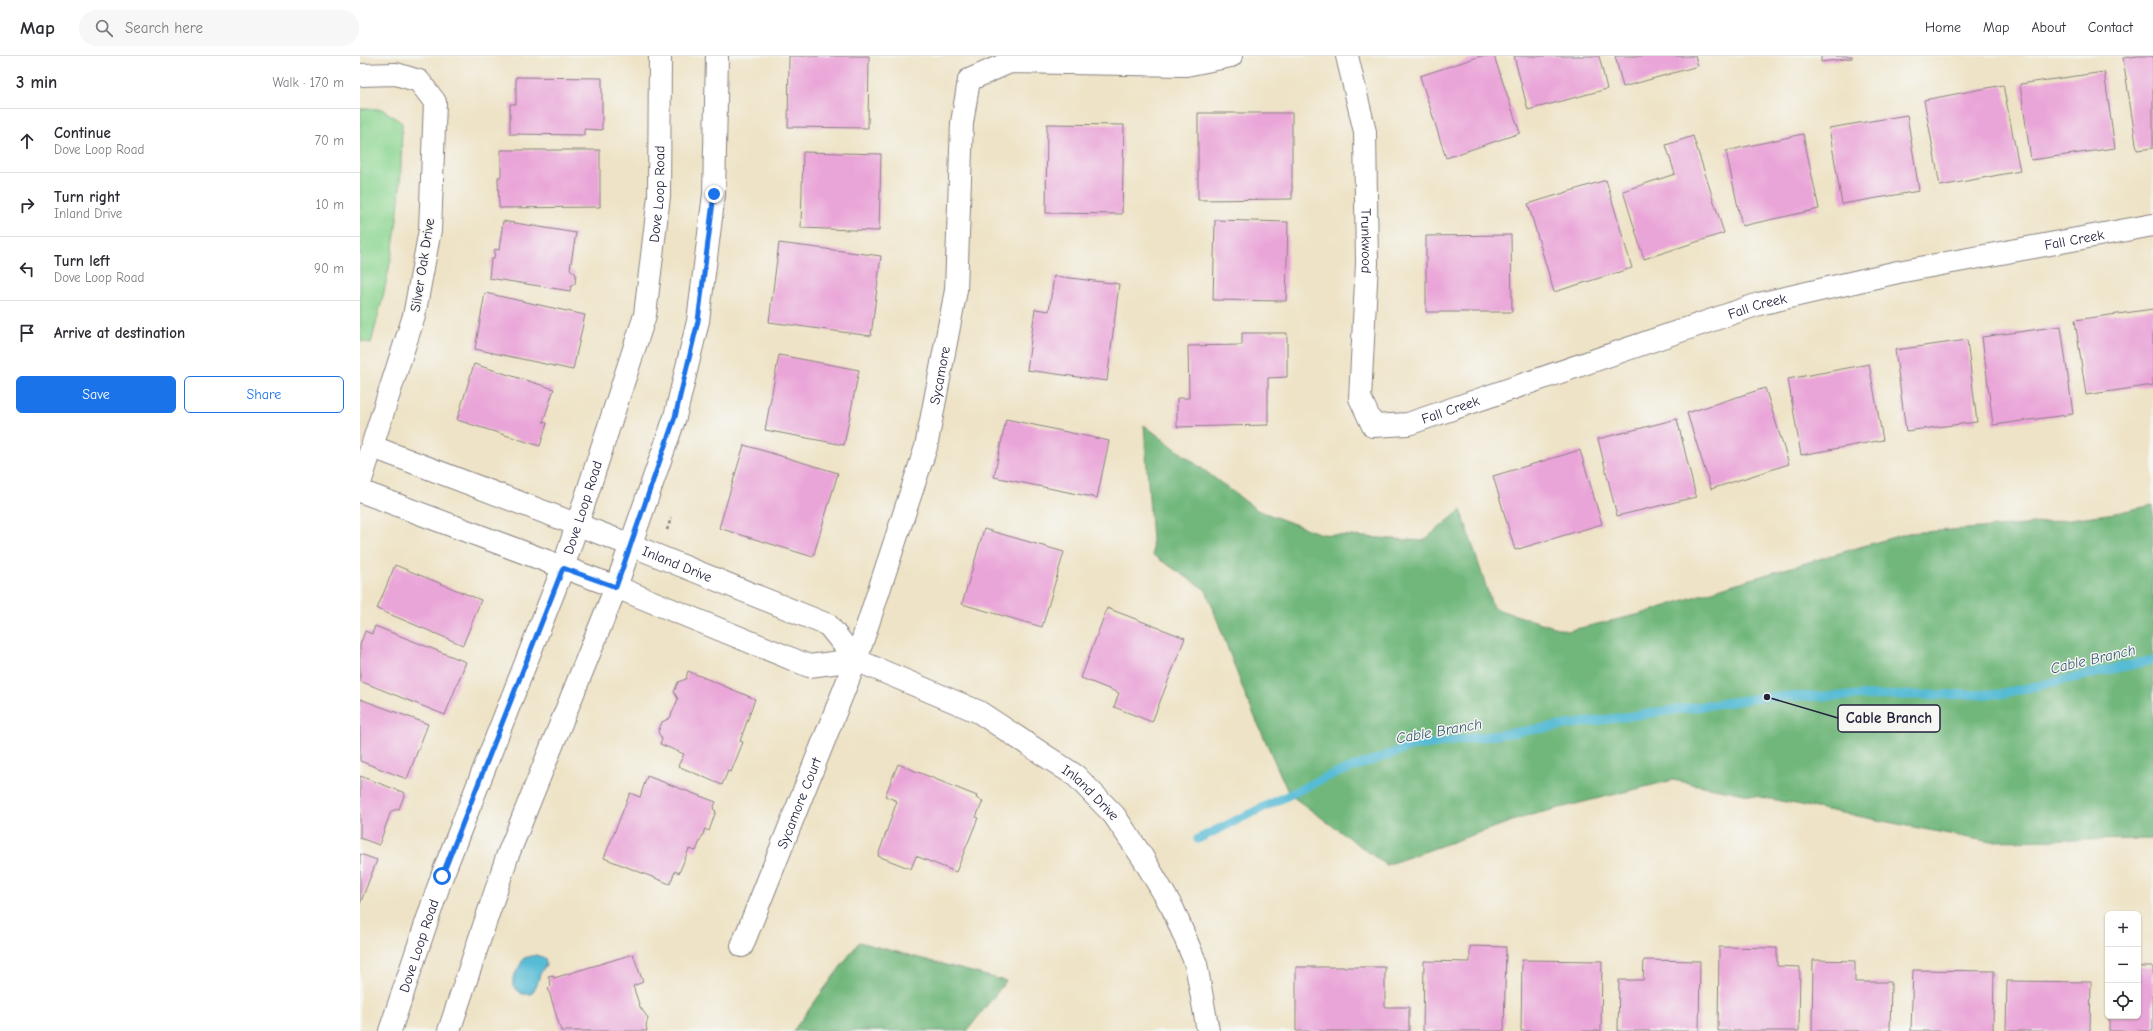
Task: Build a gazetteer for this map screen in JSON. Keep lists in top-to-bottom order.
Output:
{
  "streets": {
    "street": [
      "Dove Loop Road",
      "Fall Creek",
      "Trunkwood",
      "Silver Oak Drive",
      "Sycamore",
      "Inland Drive",
      "Sycamore Court"
    ]
  },
  "crossings": [
    ["Dove Loop Road", "Inland Drive"],
    ["Fall Creek", "Trunkwood"],
    ["Silver Oak Drive", "Inland Drive"],
    ["Sycamore", "Inland Drive"],
    ["Sycamore", "Sycamore Court"],
    ["Inland Drive", "Sycamore Court"]
  ],
  "water": ["Cable Branch"],
  "places": ["Cable Branch"],
  "page": {
    "header": "Map",
    "search": "Search here",
    "nav": [
      "Home",
      "Map",
      "About",
      "Contact"
    ],
    "heading": ["3 min", "Walk · 170 m"],
    "list": [
      ["Continue", "Dove Loop Road", "70 m"],
      ["Turn right", "Inland Drive", "10 m"],
      ["Turn left", "Dove Loop Road", "90 m"],
      "Arrive at destination"
    ],
    "buttons": ["Save", "Share"],
    "map_buttons": ["+", "−"]
  }
}
